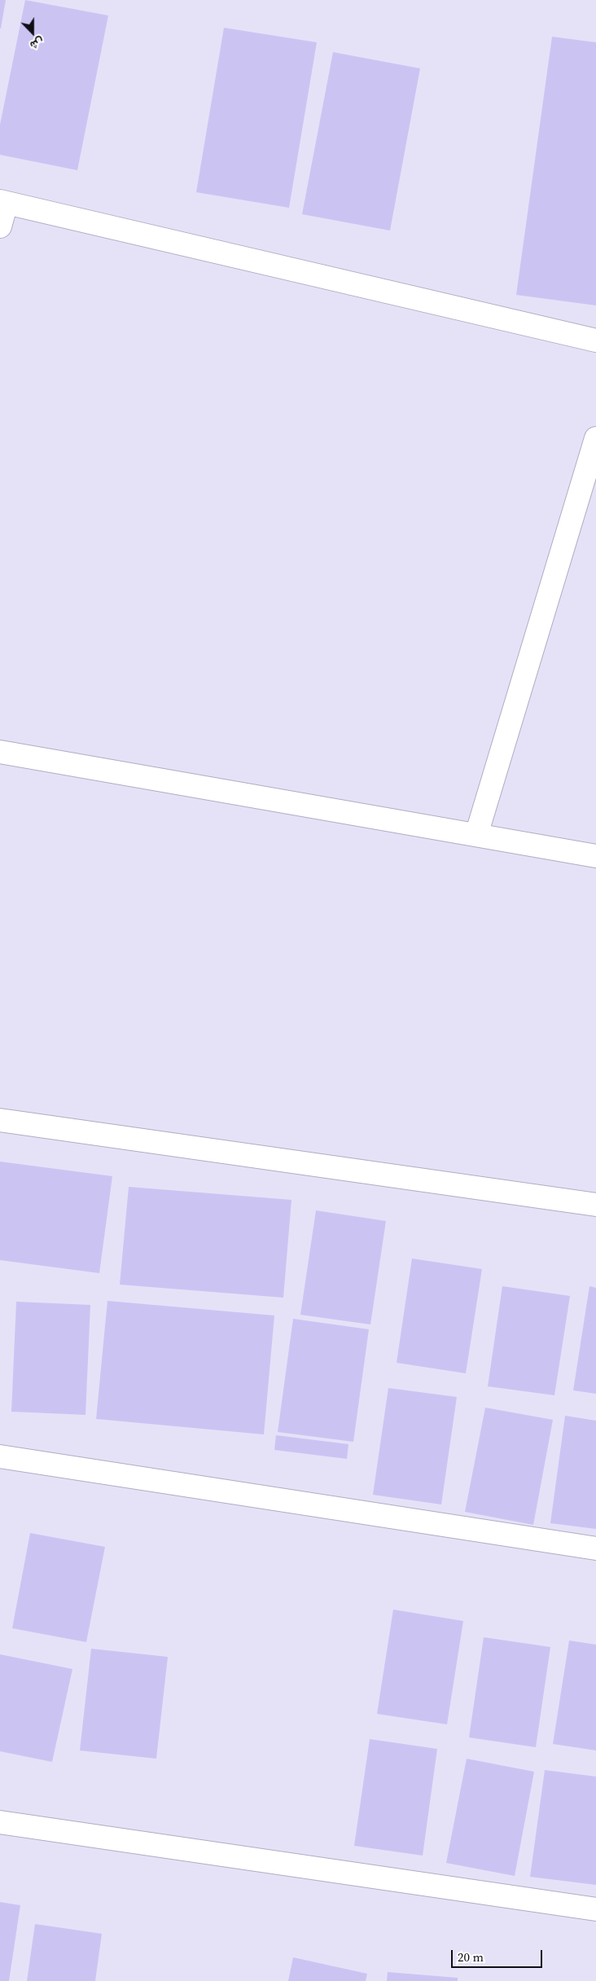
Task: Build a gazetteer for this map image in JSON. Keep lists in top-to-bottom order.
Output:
{
  "scale_bar": "20 m",
  "north": "bottom"
}
